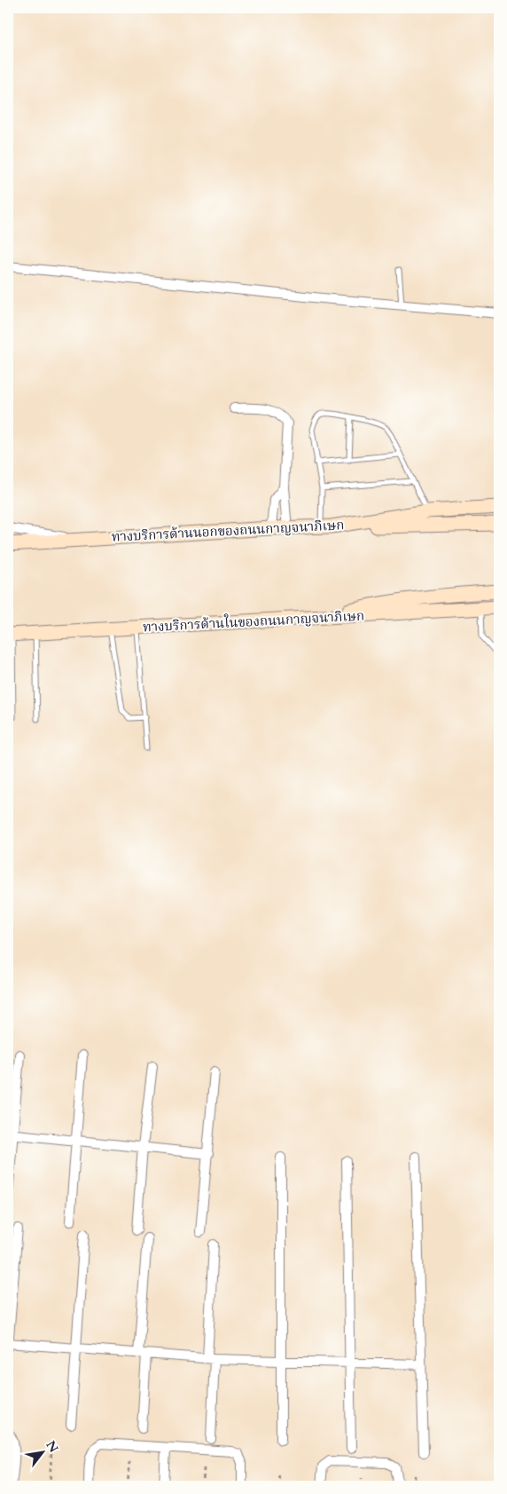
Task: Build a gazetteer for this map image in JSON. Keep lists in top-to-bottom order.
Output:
{
  "streets": {
    "main road": ["ทางบริการด้านนอกของถนนกาญจนาภิเษก", "ทางบริการด้านในของถนนกาญจนาภิเษก"]
  },
  "north": "top right"
}
